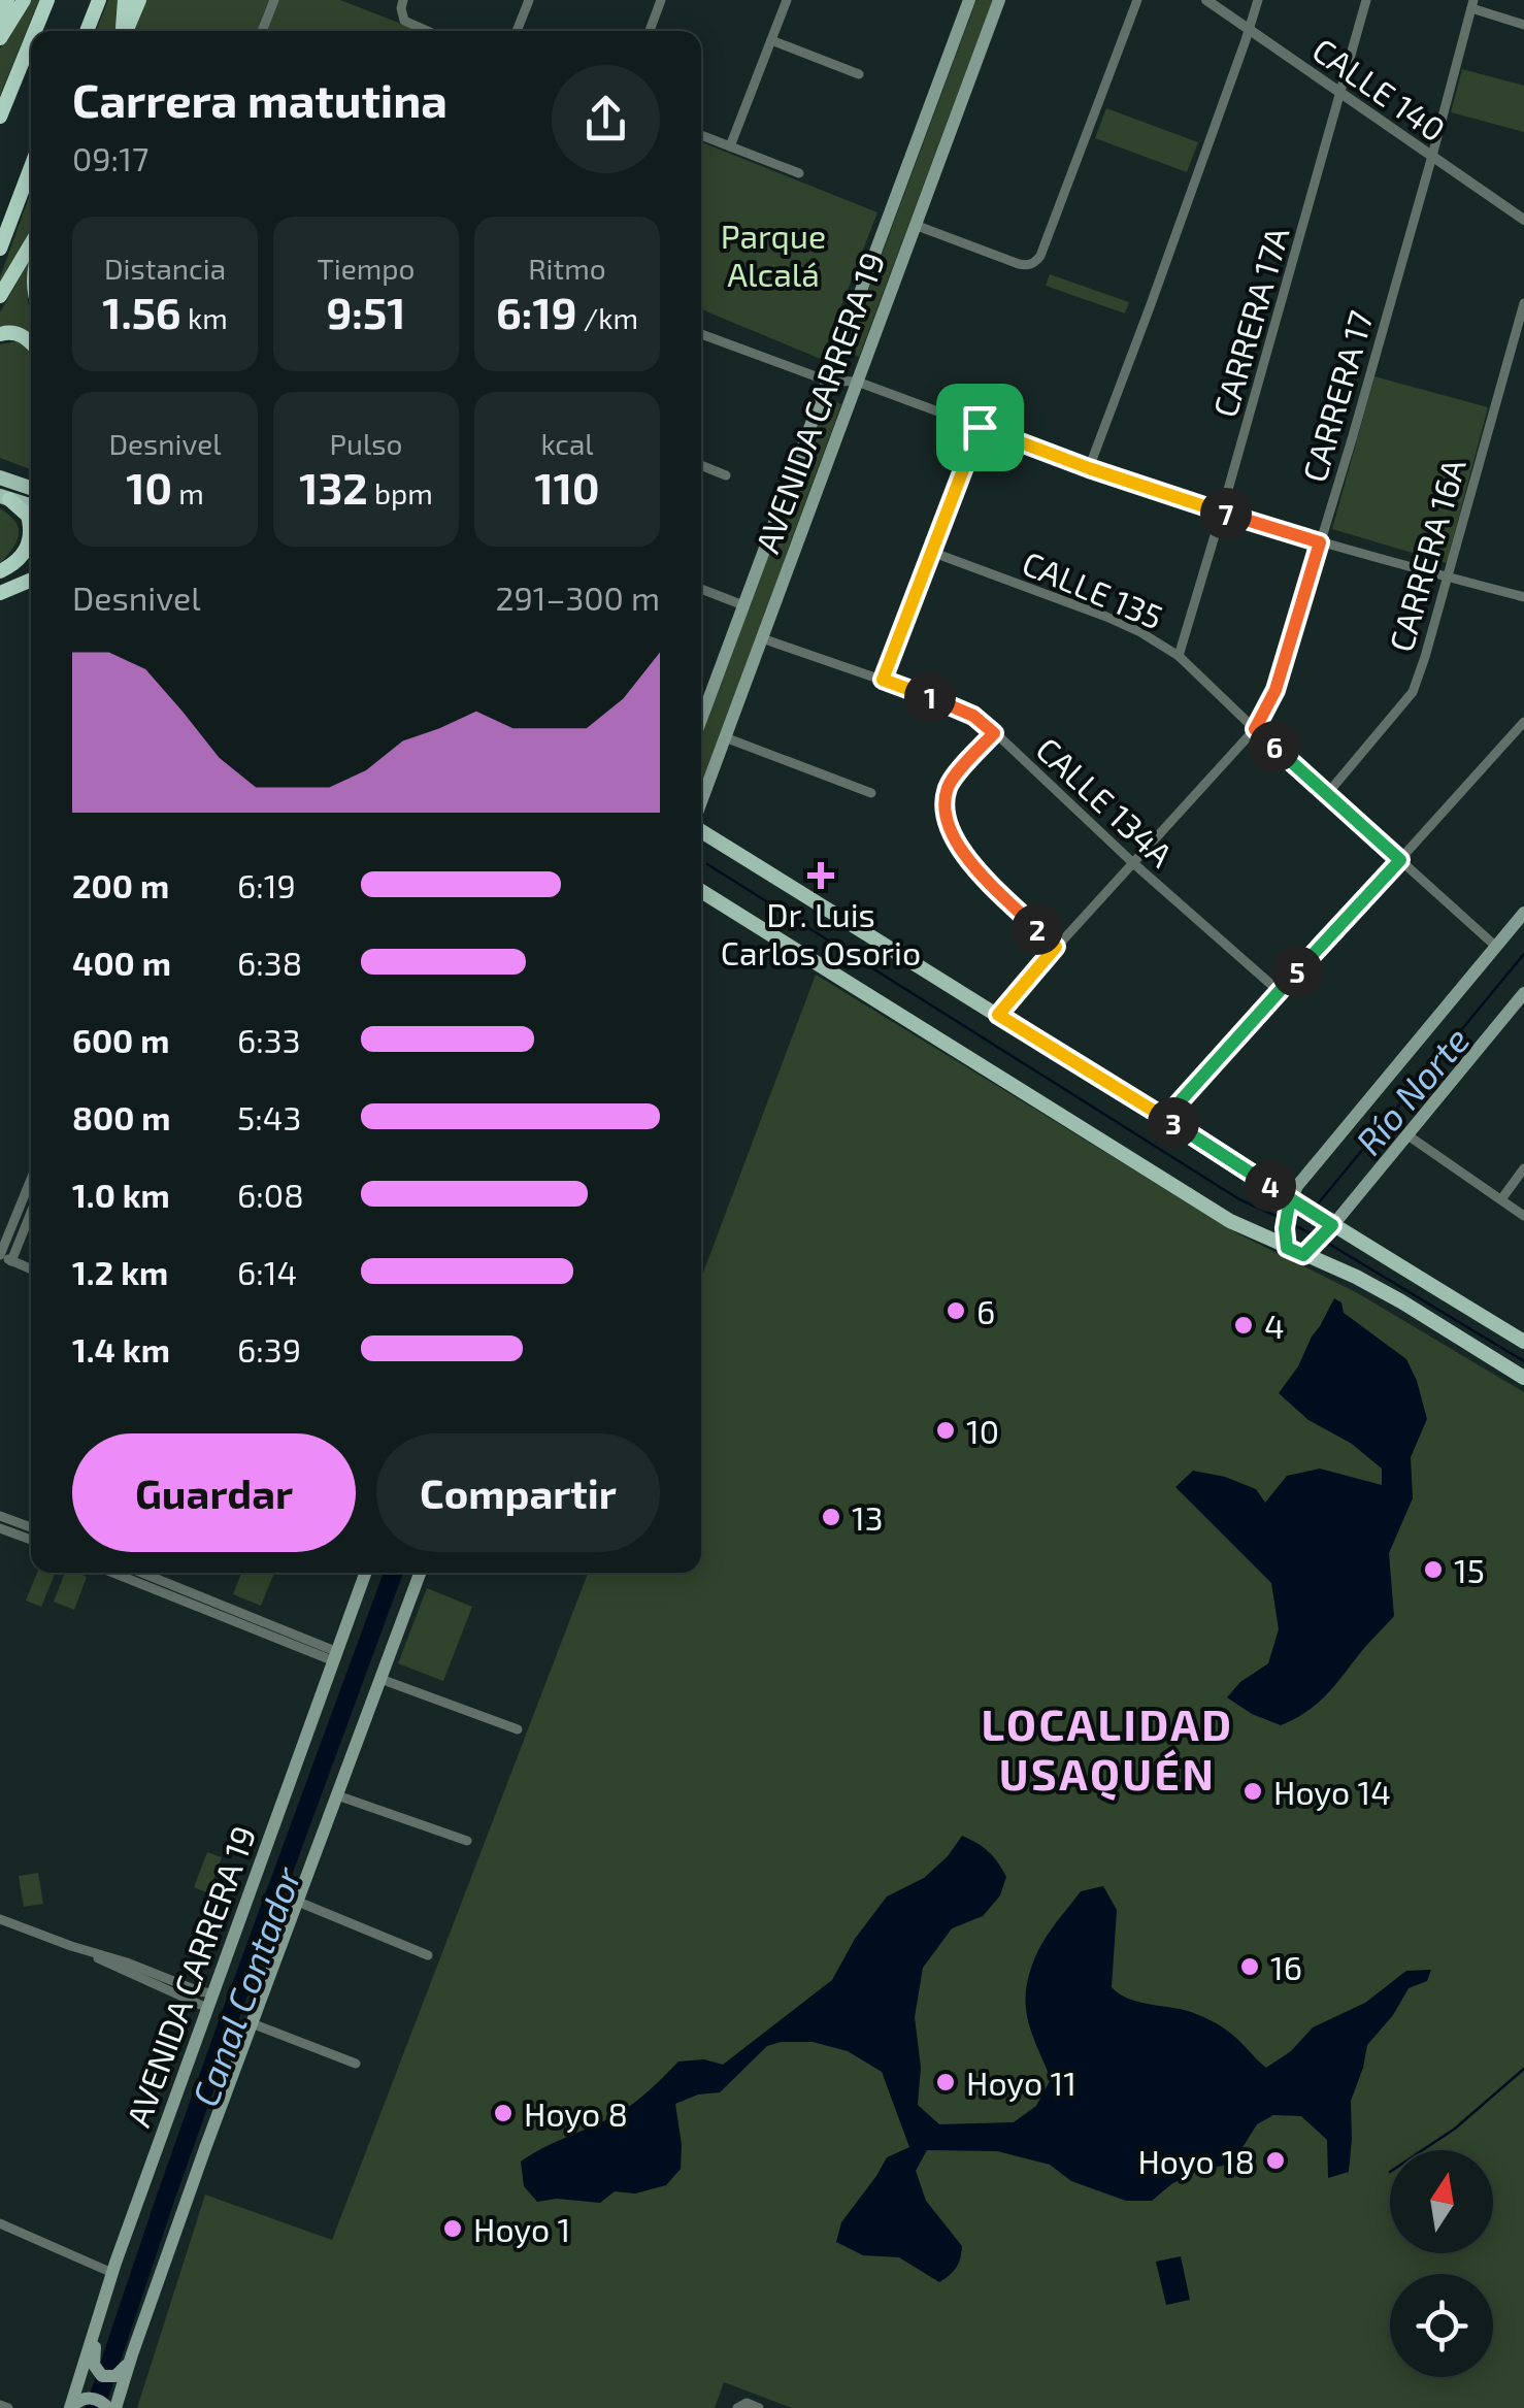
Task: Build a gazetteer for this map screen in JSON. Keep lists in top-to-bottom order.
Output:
{
  "streets": {
    "main road": ["AVENIDA CARRERA 19"],
    "street": [
      "CALLE 140",
      "CARRERA 17A",
      "CARRERA 17",
      "CARRERA 16A",
      "CALLE 135",
      "CALLE 134A"
    ]
  },
  "crossings": [
    ["CALLE 140", "CARRERA 17A"],
    ["CALLE 140", "CARRERA 17"],
    ["CARRERA 17A", "CALLE 135"],
    ["CARRERA 17", "CALLE 135"],
    ["CARRERA 17", "CALLE 134A"],
    ["AVENIDA CARRERA 19", "CALLE 134A"],
    ["CARRERA 16A", "CALLE 135"]
  ],
  "districts": ["LOCALIDAD USAQUÉN"],
  "water": ["Río Norte", "Canal Contador"],
  "parks": ["Parque Alcalá"],
  "places": {
    "health": ["Dr. Luis Carlos Osorio"],
    "other": [
      "6",
      "4",
      "10",
      "13",
      "15",
      "Hoyo 14",
      "16",
      "Hoyo 11",
      "Hoyo 8",
      "Hoyo 18",
      "Hoyo 1"
    ]
  },
  "north": "top",
  "page": {
    "heading": ["Carrera matutina", "09:17"],
    "stats": [
      ["Distancia", "1.56 km"],
      ["Tiempo", "9:51"],
      ["Ritmo", "6:19 /km"],
      ["Desnivel", "10 m"],
      ["Pulso", "132 bpm"],
      ["kcal", "110"]
    ],
    "pins": [
      "7",
      "1",
      "6",
      "2",
      "5",
      "3",
      "4"
    ],
    "chart": ["Desnivel", "291–300 m"],
    "list": [
      {
        "name": "200 m",
        "note": "6:19"
      },
      {
        "name": "400 m",
        "note": "6:38"
      },
      {
        "name": "600 m",
        "note": "6:33"
      },
      {
        "name": "800 m",
        "note": "5:43"
      },
      {
        "name": "1.0 km",
        "note": "6:08"
      },
      {
        "name": "1.2 km",
        "note": "6:14"
      },
      {
        "name": "1.4 km",
        "note": "6:39"
      }
    ],
    "buttons": ["Guardar", "Compartir"]
  }
}
